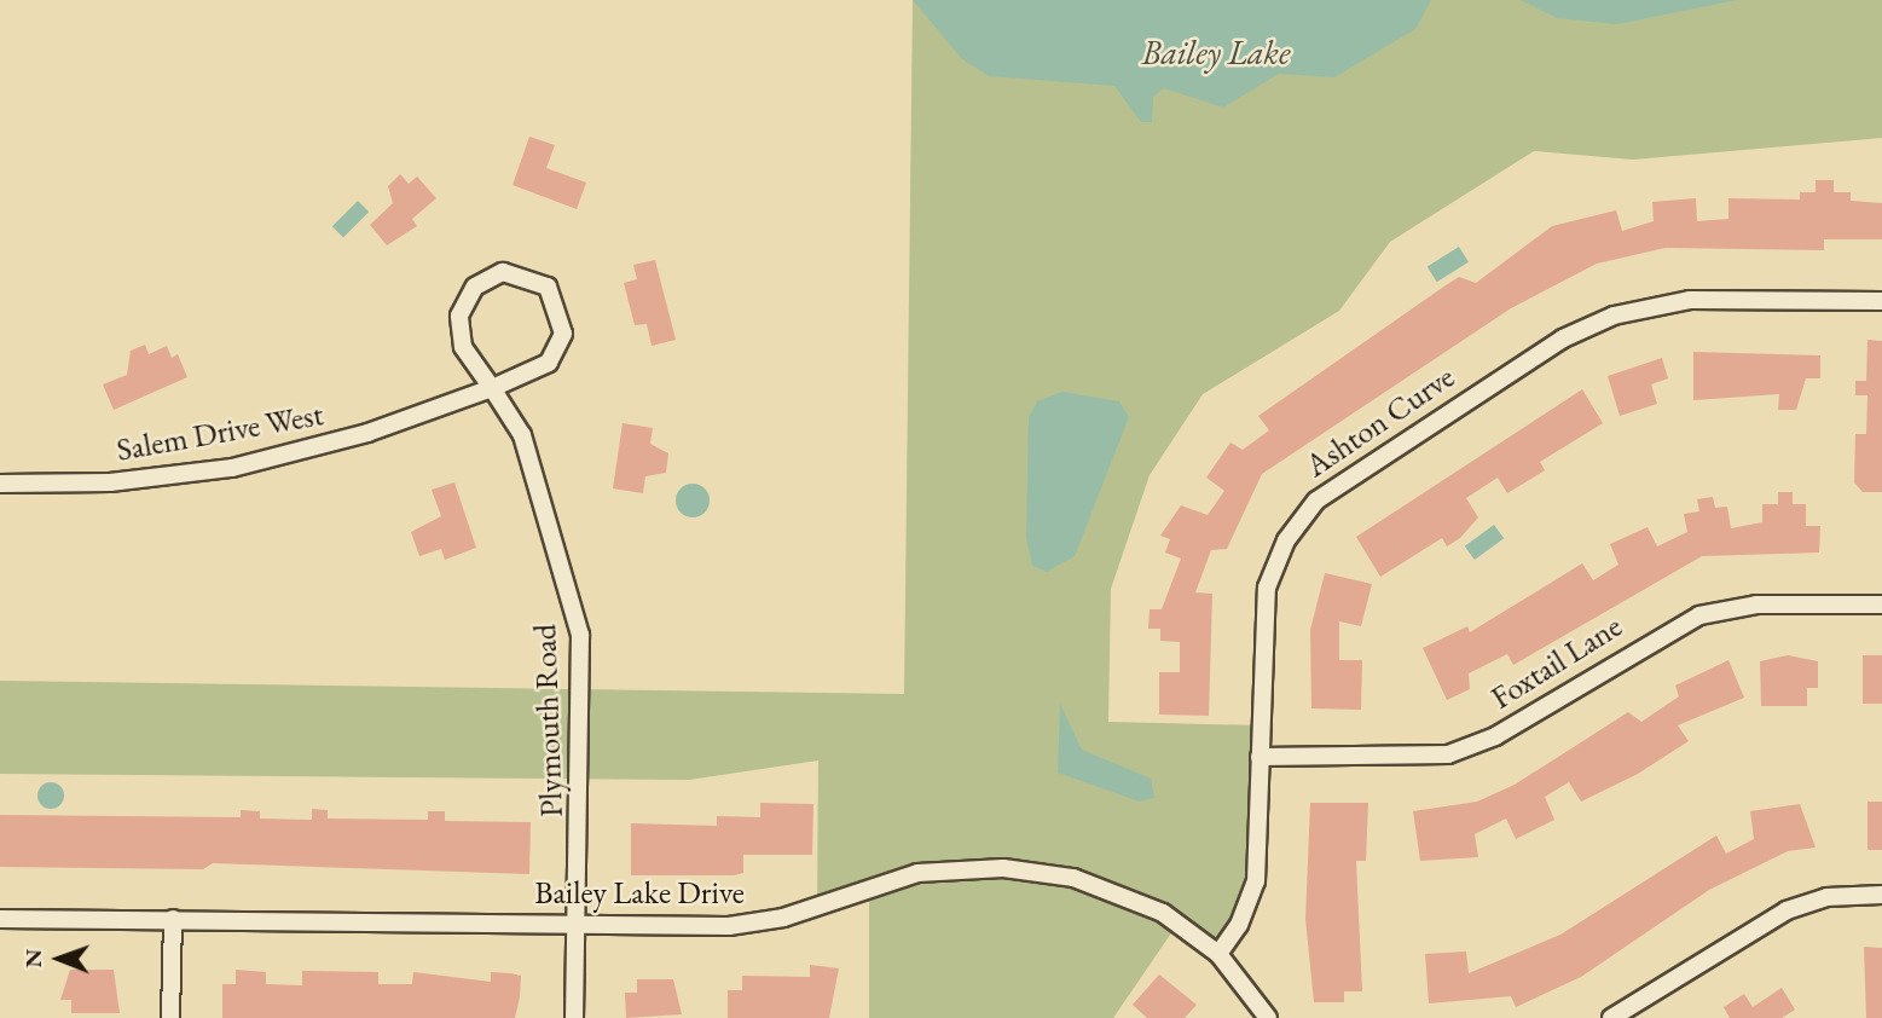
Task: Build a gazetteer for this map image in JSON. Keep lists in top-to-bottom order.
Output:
{
  "streets": {
    "street": [
      "Ashton Curve",
      "Salem Drive West",
      "Foxtail Lane",
      "Plymouth Road",
      "Bailey Lake Drive"
    ]
  },
  "crossings": [
    ["Ashton Curve", "Foxtail Lane"],
    ["Ashton Curve", "Bailey Lake Drive"],
    ["Salem Drive West", "Plymouth Road"],
    ["Plymouth Road", "Bailey Lake Drive"]
  ],
  "water": ["Bailey Lake"],
  "north": "left"
}
